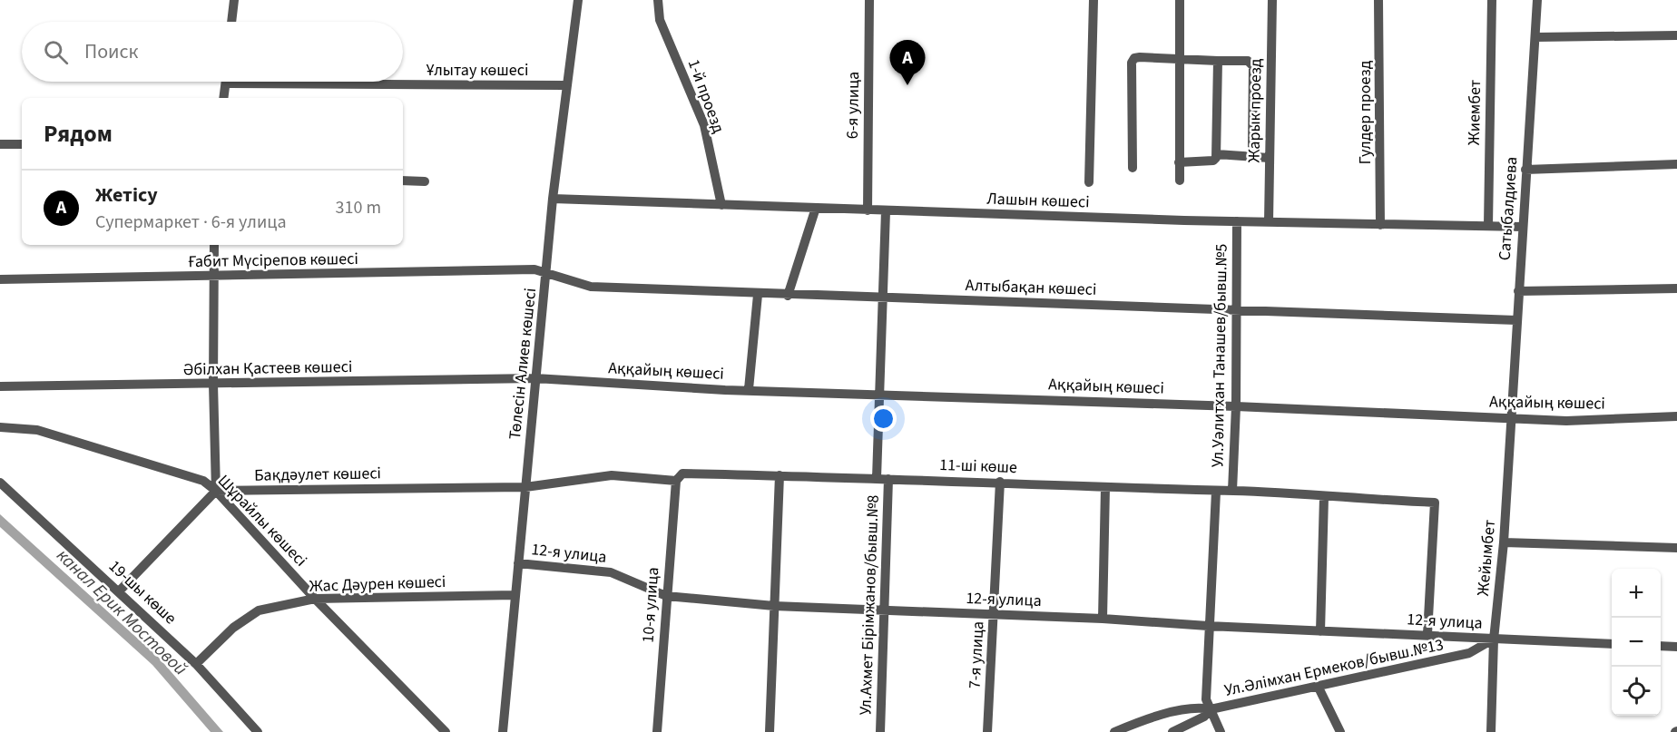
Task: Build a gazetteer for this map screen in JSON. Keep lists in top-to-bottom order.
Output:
{
  "streets": {
    "street": [
      "Ұлытау көшесi",
      "1-й проезд",
      "6-я улица",
      "Жарык проезд",
      "Гулдер проезд",
      "Жиембет",
      "Лашын көшесі",
      "Сатыбалдиева",
      "Ғабит Мүсірепов көшесi",
      "Алтыбақан көшесі",
      "Ул.Уәлитхан Танашев/бывш.№5",
      "Төлесін Алиев көшесі",
      "Әбілхан Қастеев көшесi",
      "Аққайың көшесі",
      "11-ші көше",
      "Бақдәулет көшесi",
      "Шұрайлы көшесі",
      "12-я улица",
      "Жейымбет",
      "Жас Дәурен көшесі",
      "19-шы көше",
      "10-я улица",
      "Ул.Ахмет Бірімжанов/бывш.№8",
      "7-я улица",
      "Ул.Әлімхан Ермеков/бывш.№13"
    ]
  },
  "crossings": [
    ["Ұлытау көшесi", "Төлесін Алиев көшесі"],
    ["1-й проезд", "Лашын көшесі"],
    ["6-я улица", "Лашын көшесі"],
    ["Жарык проезд", "Лашын көшесі"],
    ["Гулдер проезд", "Лашын көшесі"],
    ["Жиембет", "Лашын көшесі"],
    ["Лашын көшесі", "Сатыбалдиева"],
    ["Лашын көшесі", "Ул.Уәлитхан Танашев/бывш.№5"],
    ["Лашын көшесі", "Төлесін Алиев көшесі"],
    ["Лашын көшесі", "Ул.Ахмет Бірімжанов/бывш.№8"],
    ["Сатыбалдиева", "Алтыбақан көшесі"],
    ["Сатыбалдиева", "Аққайың көшесі"],
    ["Сатыбалдиева", "Жейымбет"],
    ["Ғабит Мүсірепов көшесi", "Алтыбақан көшесі"],
    ["Ғабит Мүсірепов көшесi", "Төлесін Алиев көшесі"],
    ["Алтыбақан көшесі", "Ул.Уәлитхан Танашев/бывш.№5"],
    ["Алтыбақан көшесі", "Төлесін Алиев көшесі"],
    ["Алтыбақан көшесі", "Ул.Ахмет Бірімжанов/бывш.№8"],
    ["Ул.Уәлитхан Танашев/бывш.№5", "Аққайың көшесі"],
    ["Ул.Уәлитхан Танашев/бывш.№5", "11-ші көше"],
    ["Ул.Уәлитхан Танашев/бывш.№5", "12-я улица"],
    ["Ул.Уәлитхан Танашев/бывш.№5", "Ул.Әлімхан Ермеков/бывш.№13"],
    ["Төлесін Алиев көшесі", "Әбілхан Қастеев көшесi"],
    ["Төлесін Алиев көшесі", "Аққайың көшесі"],
    ["Төлесін Алиев көшесі", "11-ші көше"],
    ["Төлесін Алиев көшесі", "Бақдәулет көшесi"],
    ["Төлесін Алиев көшесі", "12-я улица"],
    ["Төлесін Алиев көшесі", "Жас Дәурен көшесі"],
    ["Әбілхан Қастеев көшесi", "Аққайың көшесі"],
    ["Аққайың көшесі", "Жейымбет"],
    ["Аққайың көшесі", "Ул.Ахмет Бірімжанов/бывш.№8"],
    ["11-ші көше", "Бақдәулет көшесi"],
    ["11-ші көше", "12-я улица"],
    ["11-ші көше", "10-я улица"],
    ["11-ші көше", "Ул.Ахмет Бірімжанов/бывш.№8"],
    ["11-ші көше", "7-я улица"],
    ["Бақдәулет көшесi", "Шұрайлы көшесі"],
    ["Шұрайлы көшесі", "Жас Дәурен көшесі"],
    ["12-я улица", "Жейымбет"],
    ["12-я улица", "10-я улица"],
    ["12-я улица", "Ул.Ахмет Бірімжанов/бывш.№8"],
    ["12-я улица", "7-я улица"],
    ["12-я улица", "Ул.Әлімхан Ермеков/бывш.№13"],
    ["Жейымбет", "Ул.Әлімхан Ермеков/бывш.№13"],
    ["Жас Дәурен көшесі", "19-шы көше"]
  ],
  "water": ["канал Ерик Мостовой"],
  "page": {
    "search": "Поиск",
    "pins": "A",
    "heading": "Рядом",
    "list": [
      {
        "mark": "A",
        "name": "Жетісу",
        "note": "Супермаркет · 6-я улица",
        "value": "310 m"
      }
    ],
    "map_buttons": ["+", "−"]
  }
}
